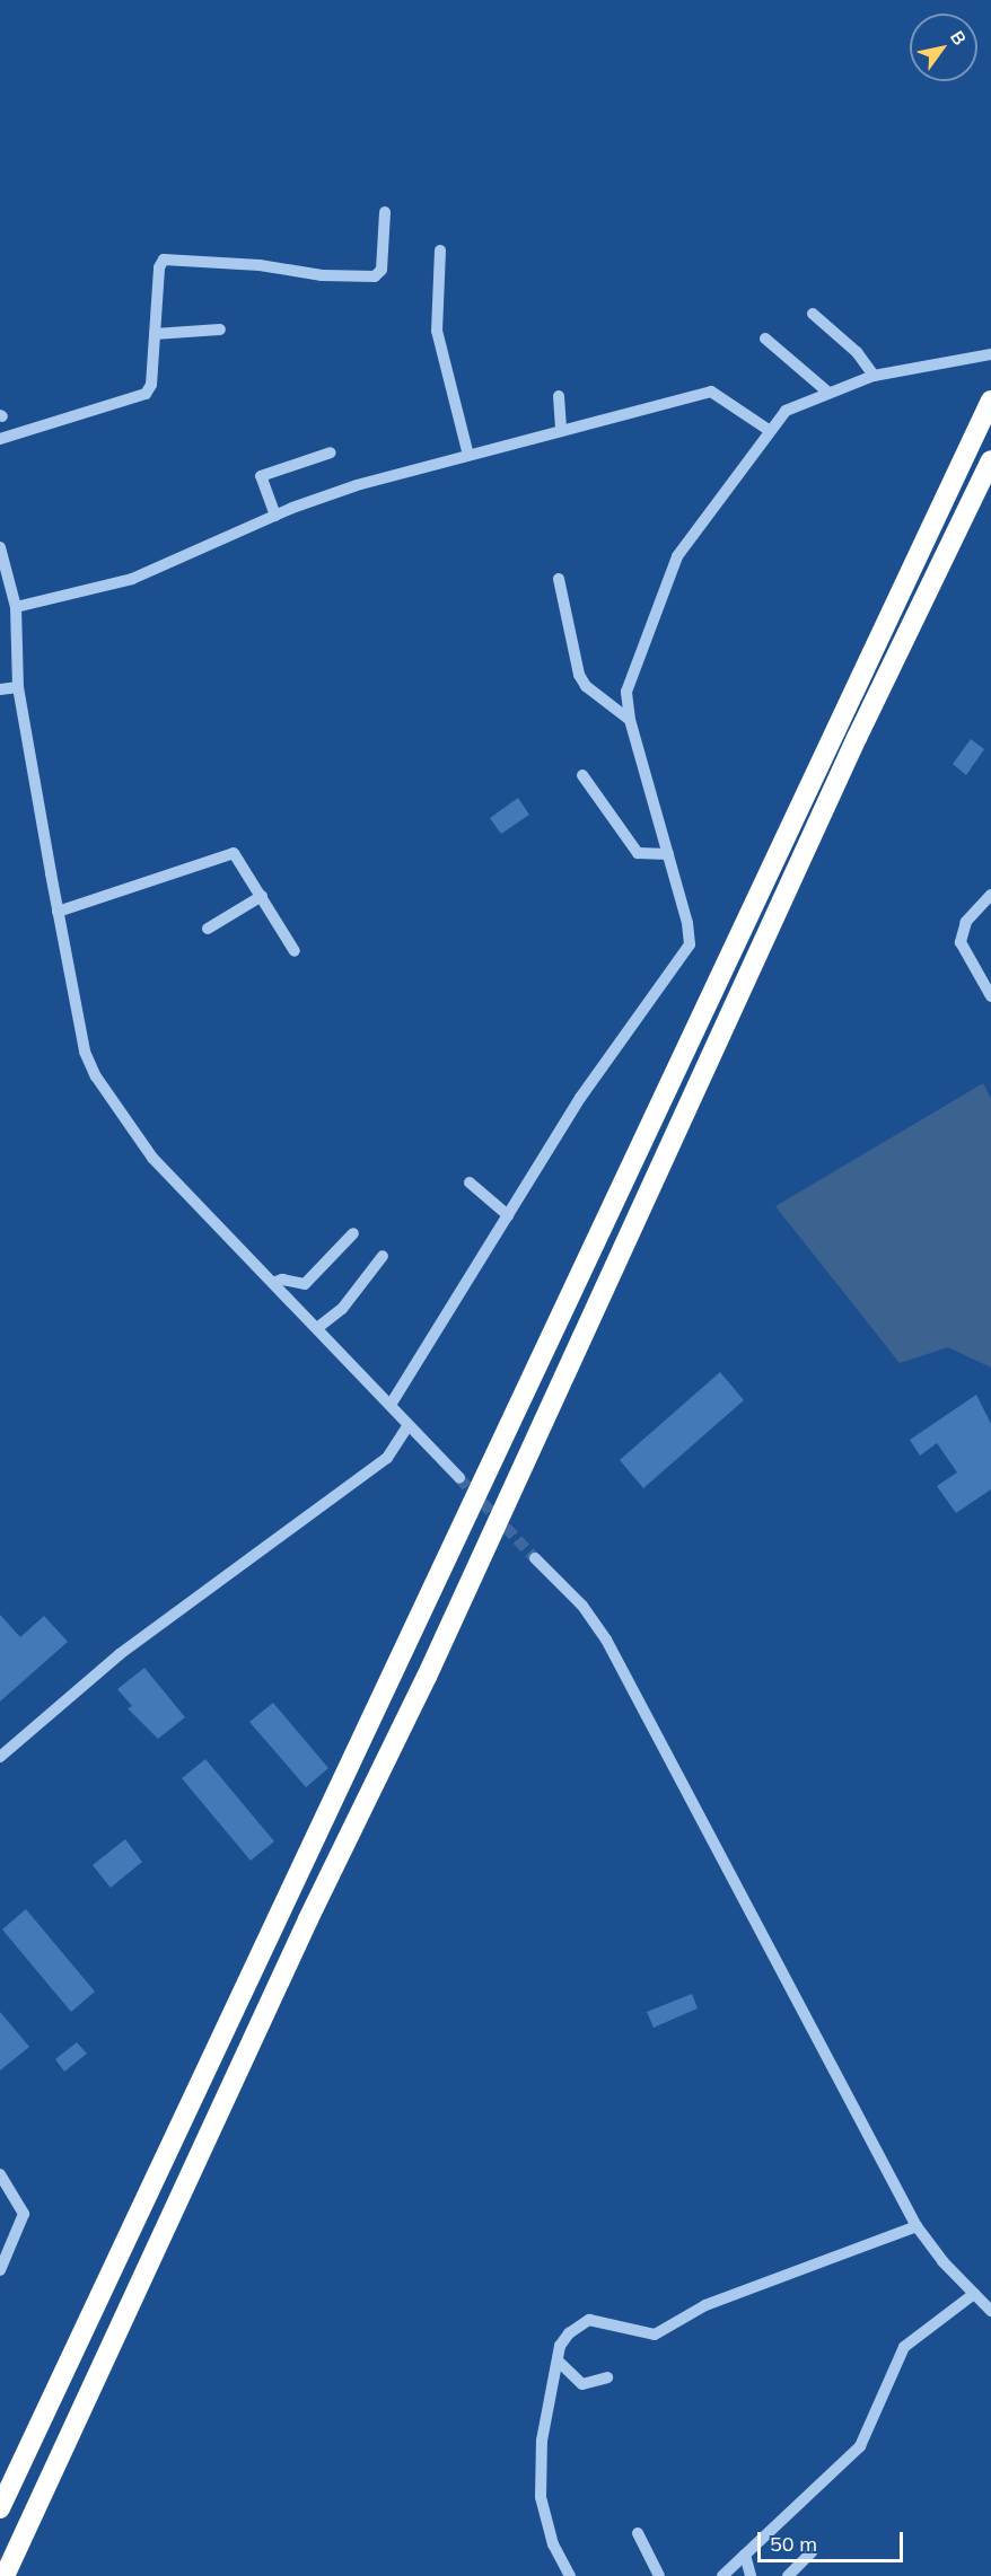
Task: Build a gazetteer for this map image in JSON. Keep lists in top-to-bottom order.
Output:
{
  "scale_bar": "50 m",
  "north": "top right"
}
